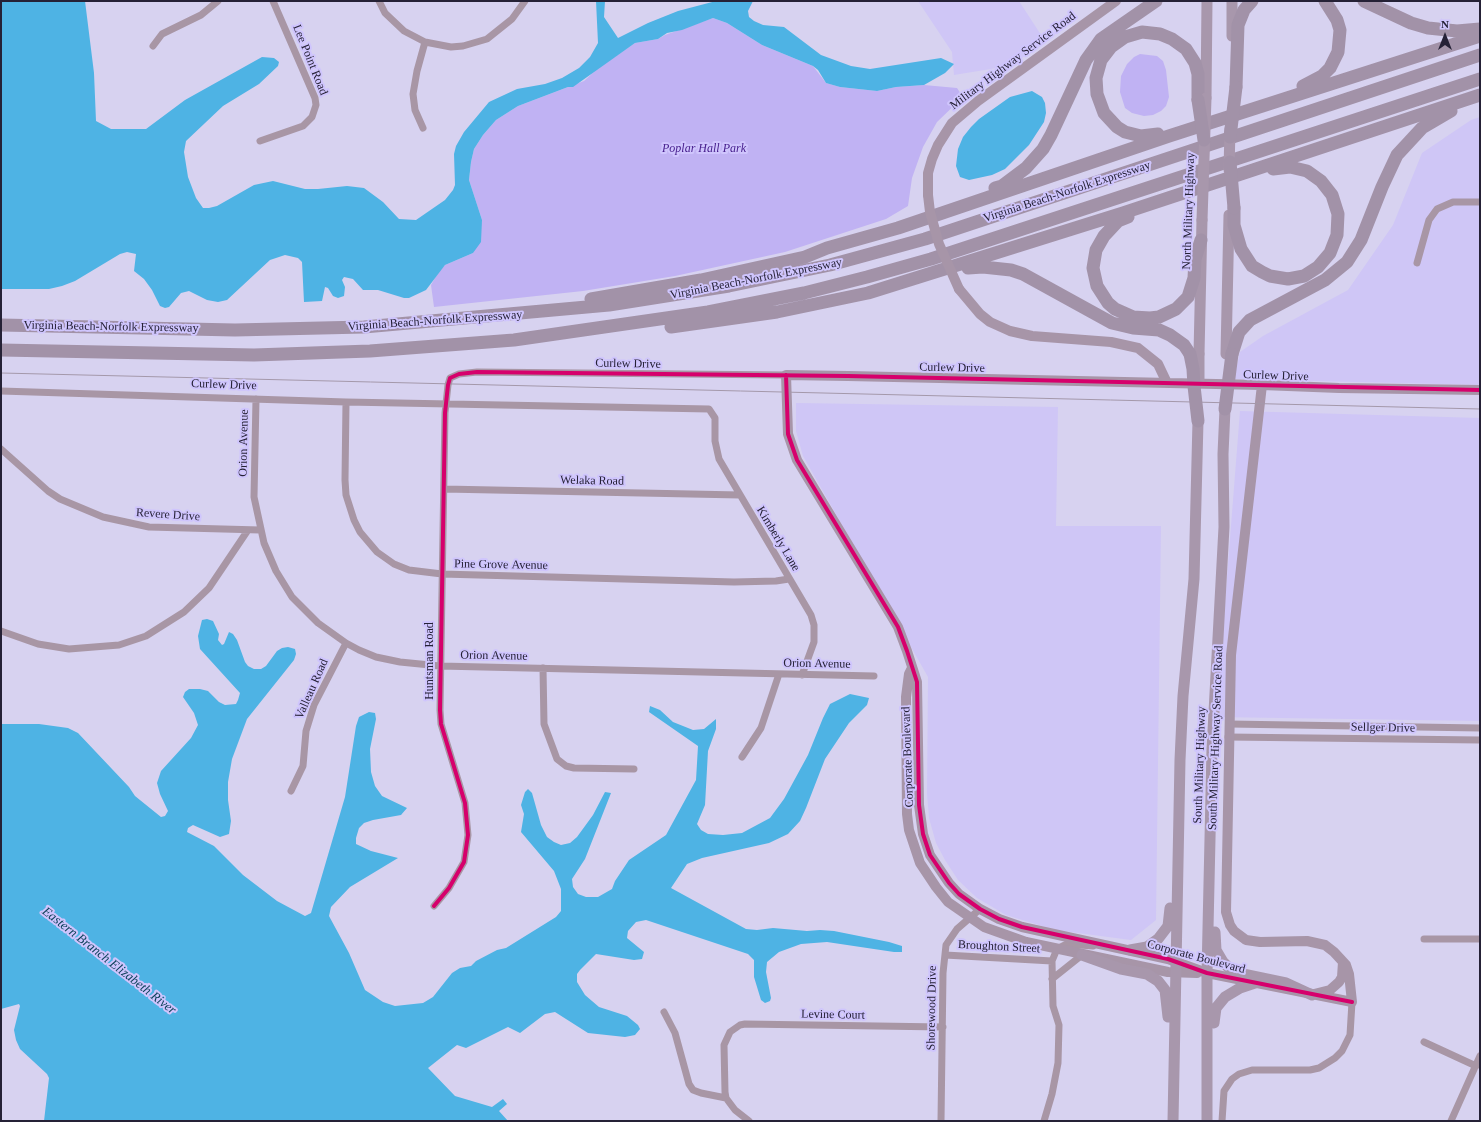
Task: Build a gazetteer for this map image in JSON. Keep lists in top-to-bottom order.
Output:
{
  "streets": {
    "highway": ["Virginia Beach-Norfolk Expressway"],
    "main road": ["North Military Highway", "South Military Highway"],
    "street": [
      "Lee Point Road",
      "Military Highway Service Road",
      "Curlew Drive",
      "Orion Avenue",
      "Welaka Road",
      "Revere Drive",
      "Kimberly Lane",
      "Pine Grove Avenue",
      "Huntsman Road",
      "Valleau Road",
      "Sellger Drive",
      "South Military Highway Service Road",
      "Corporate Boulevard",
      "Broughton Street",
      "Shorewood Drive",
      "Levine Court"
    ]
  },
  "crossings": [
    ["Military Highway Service Road", "Curlew Drive"],
    ["Curlew Drive", "Orion Avenue"],
    ["Curlew Drive", "Kimberly Lane"],
    ["Curlew Drive", "Pine Grove Avenue"],
    ["Curlew Drive", "Huntsman Road"],
    ["Curlew Drive", "South Military Highway Service Road"],
    ["Curlew Drive", "Corporate Boulevard"],
    ["Orion Avenue", "Revere Drive"],
    ["Orion Avenue", "Kimberly Lane"],
    ["Orion Avenue", "Huntsman Road"],
    ["Orion Avenue", "Valleau Road"],
    ["Welaka Road", "Kimberly Lane"],
    ["Welaka Road", "Huntsman Road"],
    ["Kimberly Lane", "Pine Grove Avenue"],
    ["Pine Grove Avenue", "Huntsman Road"],
    ["Sellger Drive", "South Military Highway Service Road"],
    ["South Military Highway Service Road", "Corporate Boulevard"],
    ["Corporate Boulevard", "South Military Highway"],
    ["Corporate Boulevard", "Shorewood Drive"],
    ["Broughton Street", "Shorewood Drive"],
    ["Shorewood Drive", "Levine Court"]
  ],
  "water": ["Eastern Branch Elizabeth River"],
  "parks": ["Poplar Hall Park"],
  "north": "top"
}
